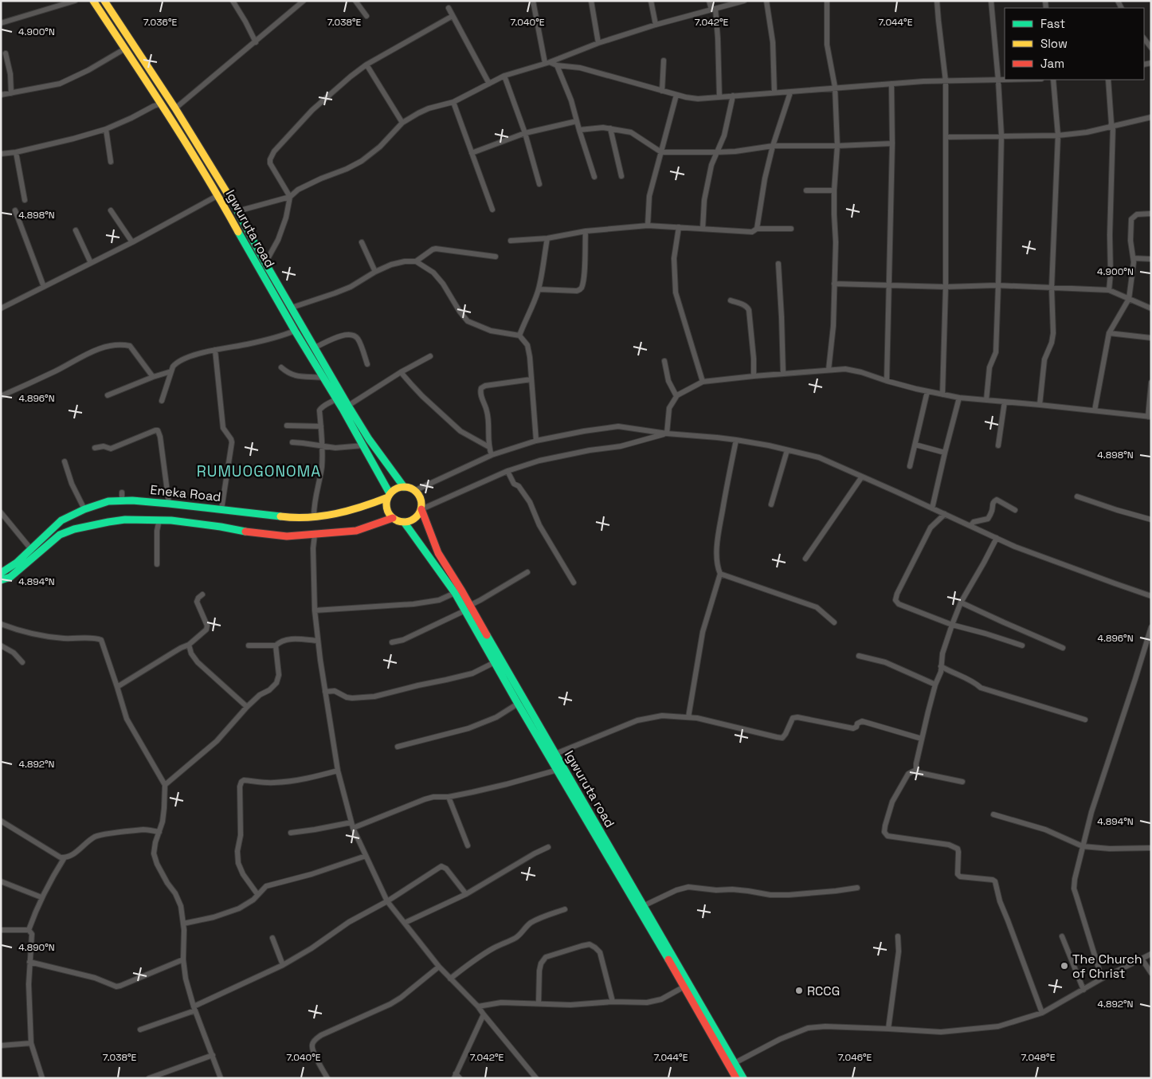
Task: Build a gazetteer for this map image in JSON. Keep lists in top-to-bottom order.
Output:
{
  "streets": {
    "main road": ["Igwuruta road", "Eneka Road"]
  },
  "crossings": [
    ["Igwuruta road", "Eneka Road"]
  ],
  "districts": ["RUMUOGONOMA"],
  "places": ["The Church of Christ", "RCCG"],
  "legend": ["Fast", "Slow", "Jam"],
  "coordinates": [
    "7.036°E",
    "7.038°E",
    "7.040°E",
    "7.042°E",
    "7.044°E",
    "4.900°N",
    "4.898°N",
    "4.896°N",
    "4.894°N",
    "4.892°N",
    "4.890°N",
    "7.046°E",
    "7.048°E"
  ]
}
